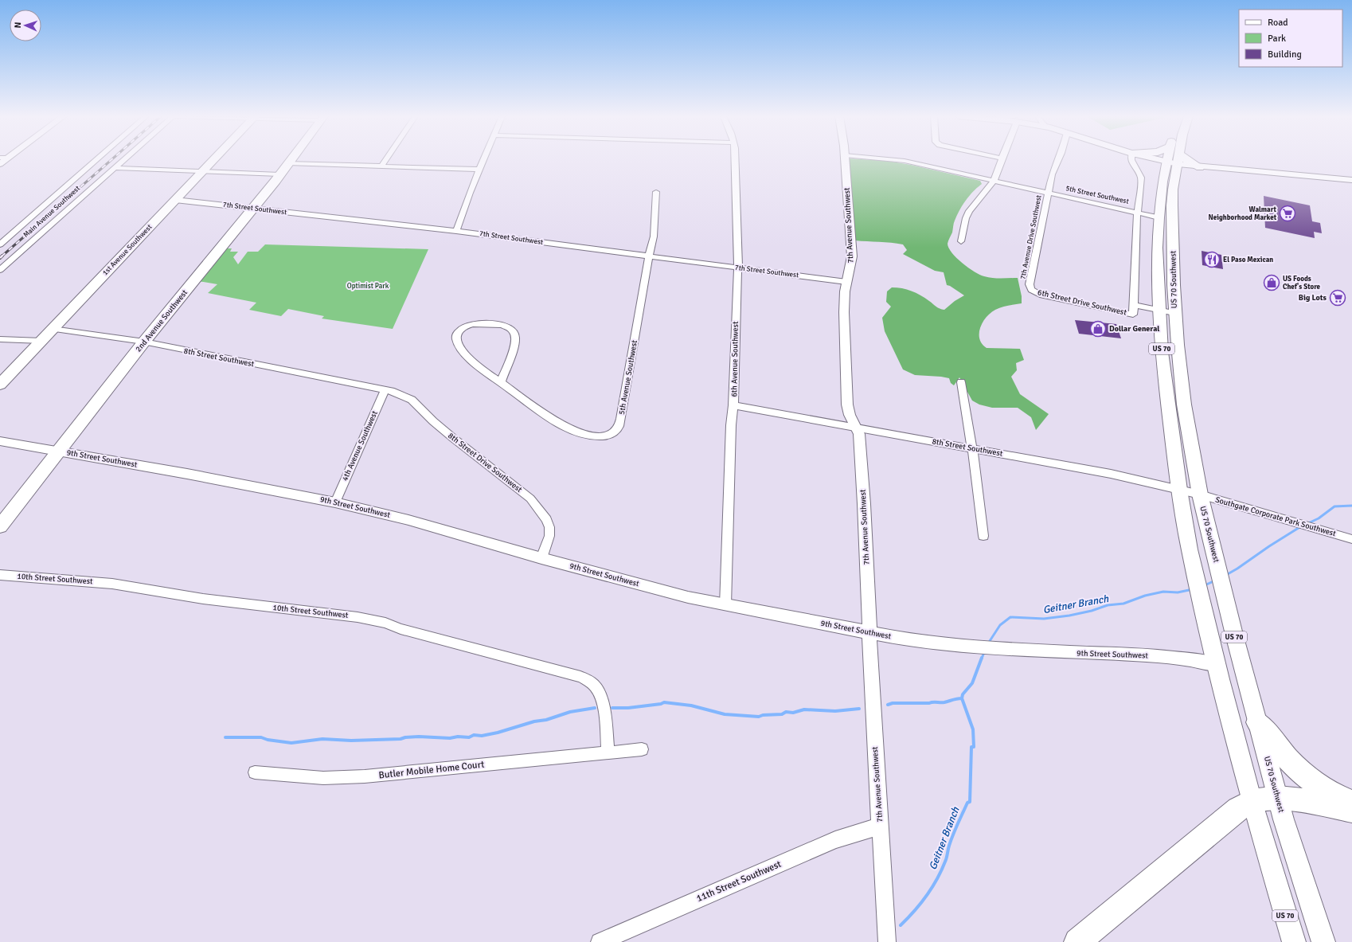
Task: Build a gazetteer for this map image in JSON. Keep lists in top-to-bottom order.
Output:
{
  "streets": {
    "main road": [
      "1st Avenue Southwest",
      "US 70 Southwest",
      "2nd Avenue Southwest",
      "US 70"
    ],
    "street": [
      "5th Street Southwest",
      "7th Street Southwest",
      "Main Avenue Southwest",
      "7th Avenue Southwest",
      "7th Avenue Drive Southwest",
      "6th Street Drive Southwest",
      "8th Street Southwest",
      "6th Avenue Southwest",
      "5th Avenue Southwest",
      "4th Avenue Southwest",
      "9th Street Southwest",
      "8th Street Drive Southwest",
      "Southgate Corporate Park Southwest",
      "10th Street Southwest",
      "Butler Mobile Home Court",
      "11th Street Southwest"
    ]
  },
  "crossings": [
    ["5th Street Southwest", "7th Avenue Drive Southwest"],
    ["5th Street Southwest", "US 70 Southwest"],
    ["7th Street Southwest", "7th Avenue Southwest"],
    ["7th Street Southwest", "1st Avenue Southwest"],
    ["7th Street Southwest", "2nd Avenue Southwest"],
    ["7th Street Southwest", "6th Avenue Southwest"],
    ["7th Street Southwest", "5th Avenue Southwest"],
    ["7th Avenue Southwest", "8th Street Southwest"],
    ["7th Avenue Southwest", "9th Street Southwest"],
    ["7th Avenue Southwest", "11th Street Southwest"],
    ["7th Avenue Drive Southwest", "6th Street Drive Southwest"],
    ["1st Avenue Southwest", "8th Street Southwest"],
    ["US 70 Southwest", "8th Street Southwest"],
    ["US 70 Southwest", "9th Street Southwest"],
    ["US 70 Southwest", "Southgate Corporate Park Southwest"],
    ["2nd Avenue Southwest", "8th Street Southwest"],
    ["2nd Avenue Southwest", "9th Street Southwest"],
    ["8th Street Southwest", "6th Avenue Southwest"],
    ["8th Street Southwest", "4th Avenue Southwest"],
    ["8th Street Southwest", "8th Street Drive Southwest"],
    ["8th Street Southwest", "Southgate Corporate Park Southwest"],
    ["6th Avenue Southwest", "9th Street Southwest"],
    ["4th Avenue Southwest", "9th Street Southwest"],
    ["4th Avenue Southwest", "8th Street Drive Southwest"],
    ["9th Street Southwest", "8th Street Drive Southwest"],
    ["10th Street Southwest", "Butler Mobile Home Court"]
  ],
  "water": ["Geitner Branch"],
  "parks": ["Optimist Park"],
  "places": {
    "supermarket": ["Walmart Neighborhood Market", "Big Lots"],
    "restaurant": ["El Paso Mexican"],
    "shop": ["US Foods Chef's Store", "Dollar General"]
  },
  "legend": ["Road", "Park", "Building"],
  "north": "left"
}
